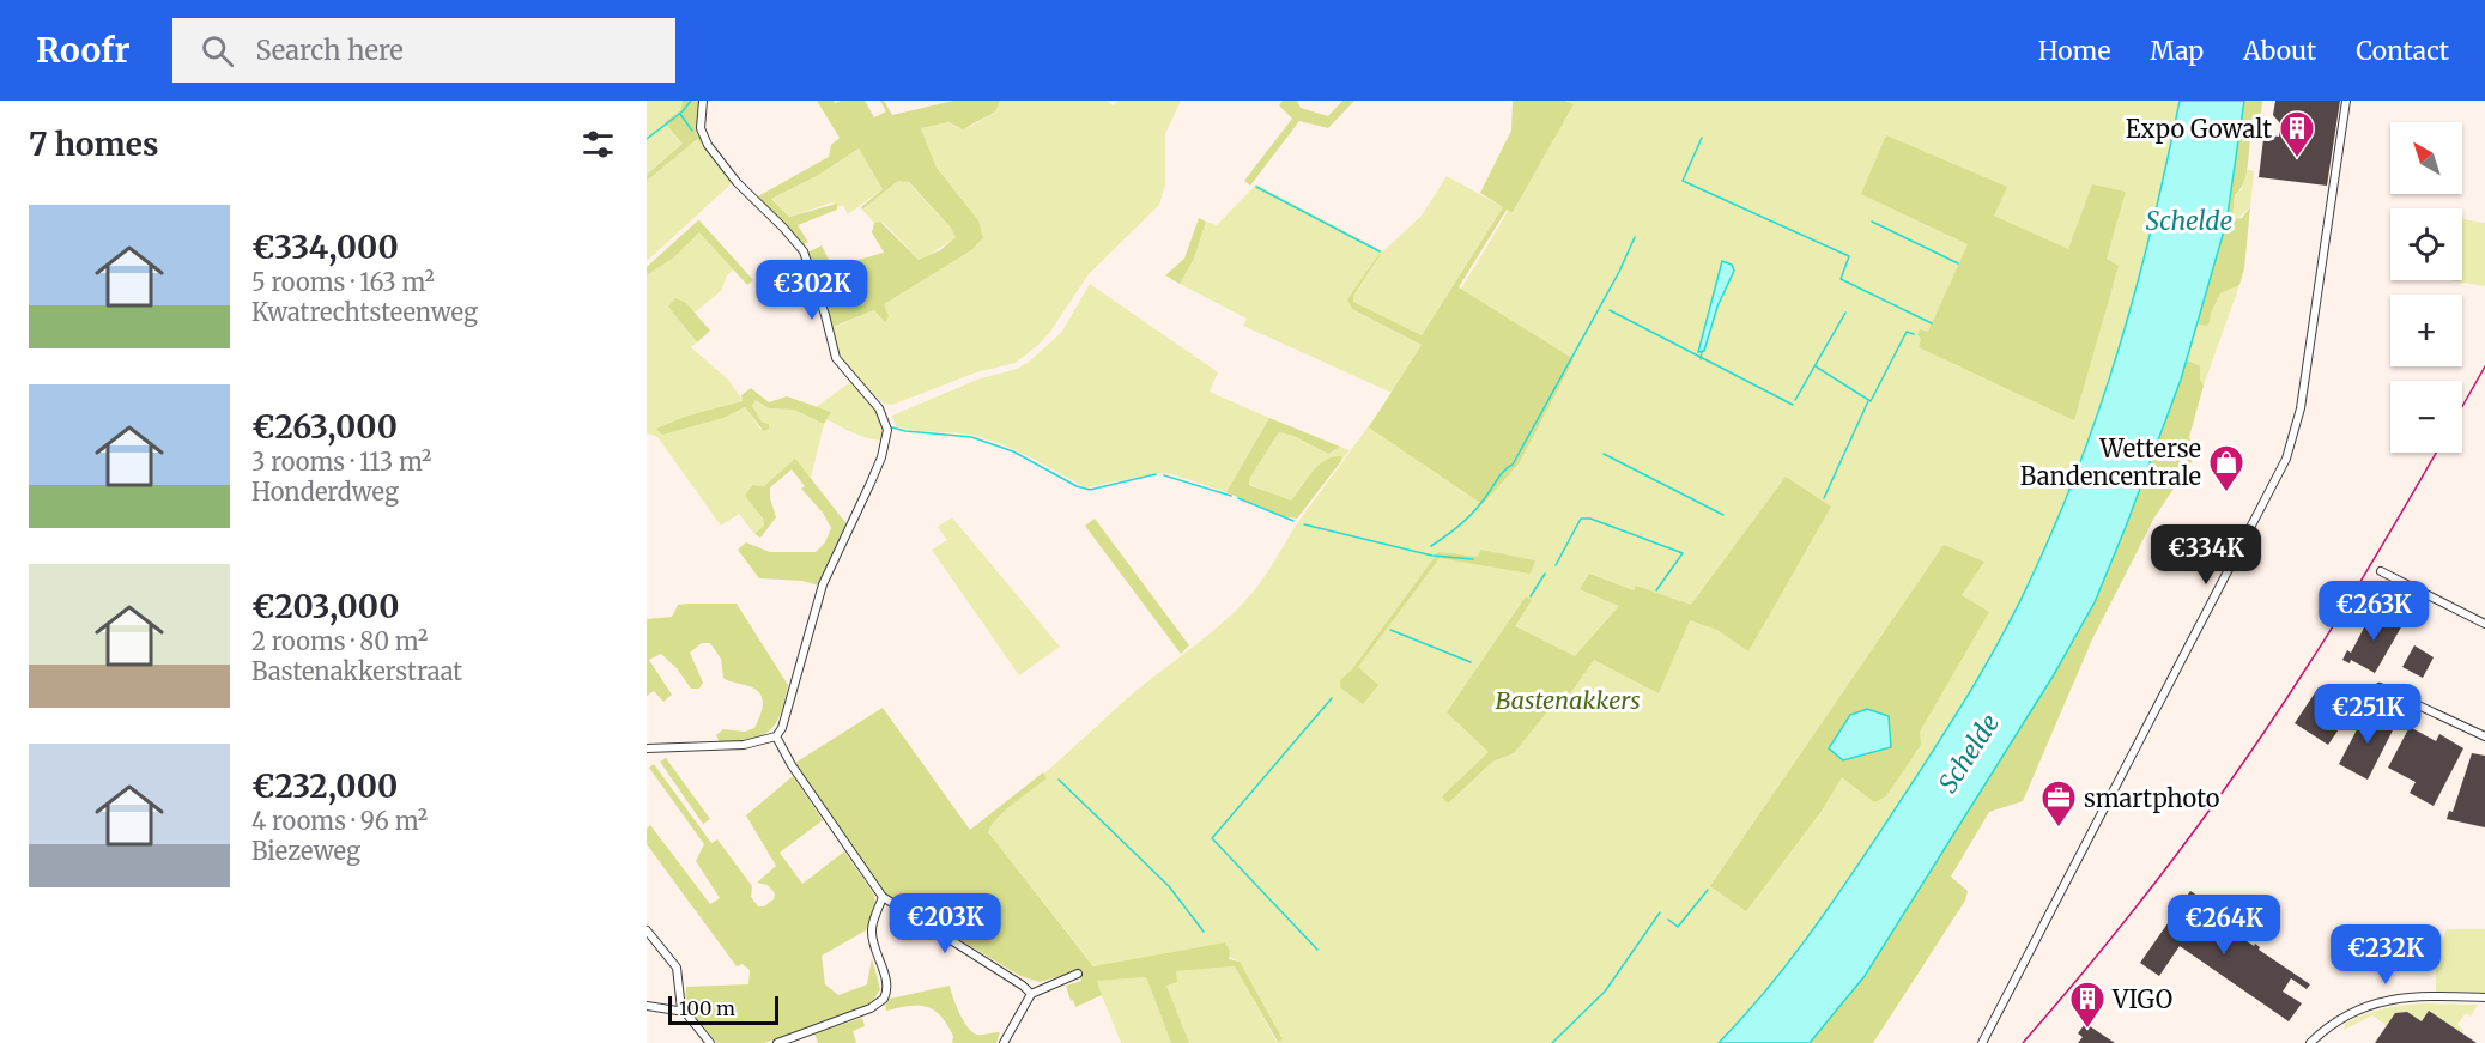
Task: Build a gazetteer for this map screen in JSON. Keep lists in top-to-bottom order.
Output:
{
  "water": ["Schelde"],
  "parks": ["Bastenakkers"],
  "places": {
    "building": ["Expo Gowalt", "VIGO"],
    "shop": ["Wetterse Bandencentrale"],
    "office": ["smartphoto"]
  },
  "scale_bar": "100 m",
  "north": "top left",
  "page": {
    "header": "Roofr",
    "search": "Search here",
    "nav": [
      "Home",
      "Map",
      "About",
      "Contact"
    ],
    "heading": "7 homes",
    "map_buttons": ["+", "−"],
    "list": [
      {
        "name": "€334,000",
        "note": "5 rooms · 163 m² · Kwatrechtsteenweg"
      },
      {
        "name": "€263,000",
        "note": "3 rooms · 113 m² · Honderdweg"
      },
      {
        "name": "€203,000",
        "note": "2 rooms · 80 m² · Bastenakkerstraat"
      },
      {
        "name": "€232,000",
        "note": "4 rooms · 96 m² · Biezeweg"
      }
    ],
    "price": [
      "€302K",
      "€334K",
      "€263K",
      "€251K",
      "€203K",
      "€264K",
      "€232K"
    ],
    "scale": "100 m"
  }
}
